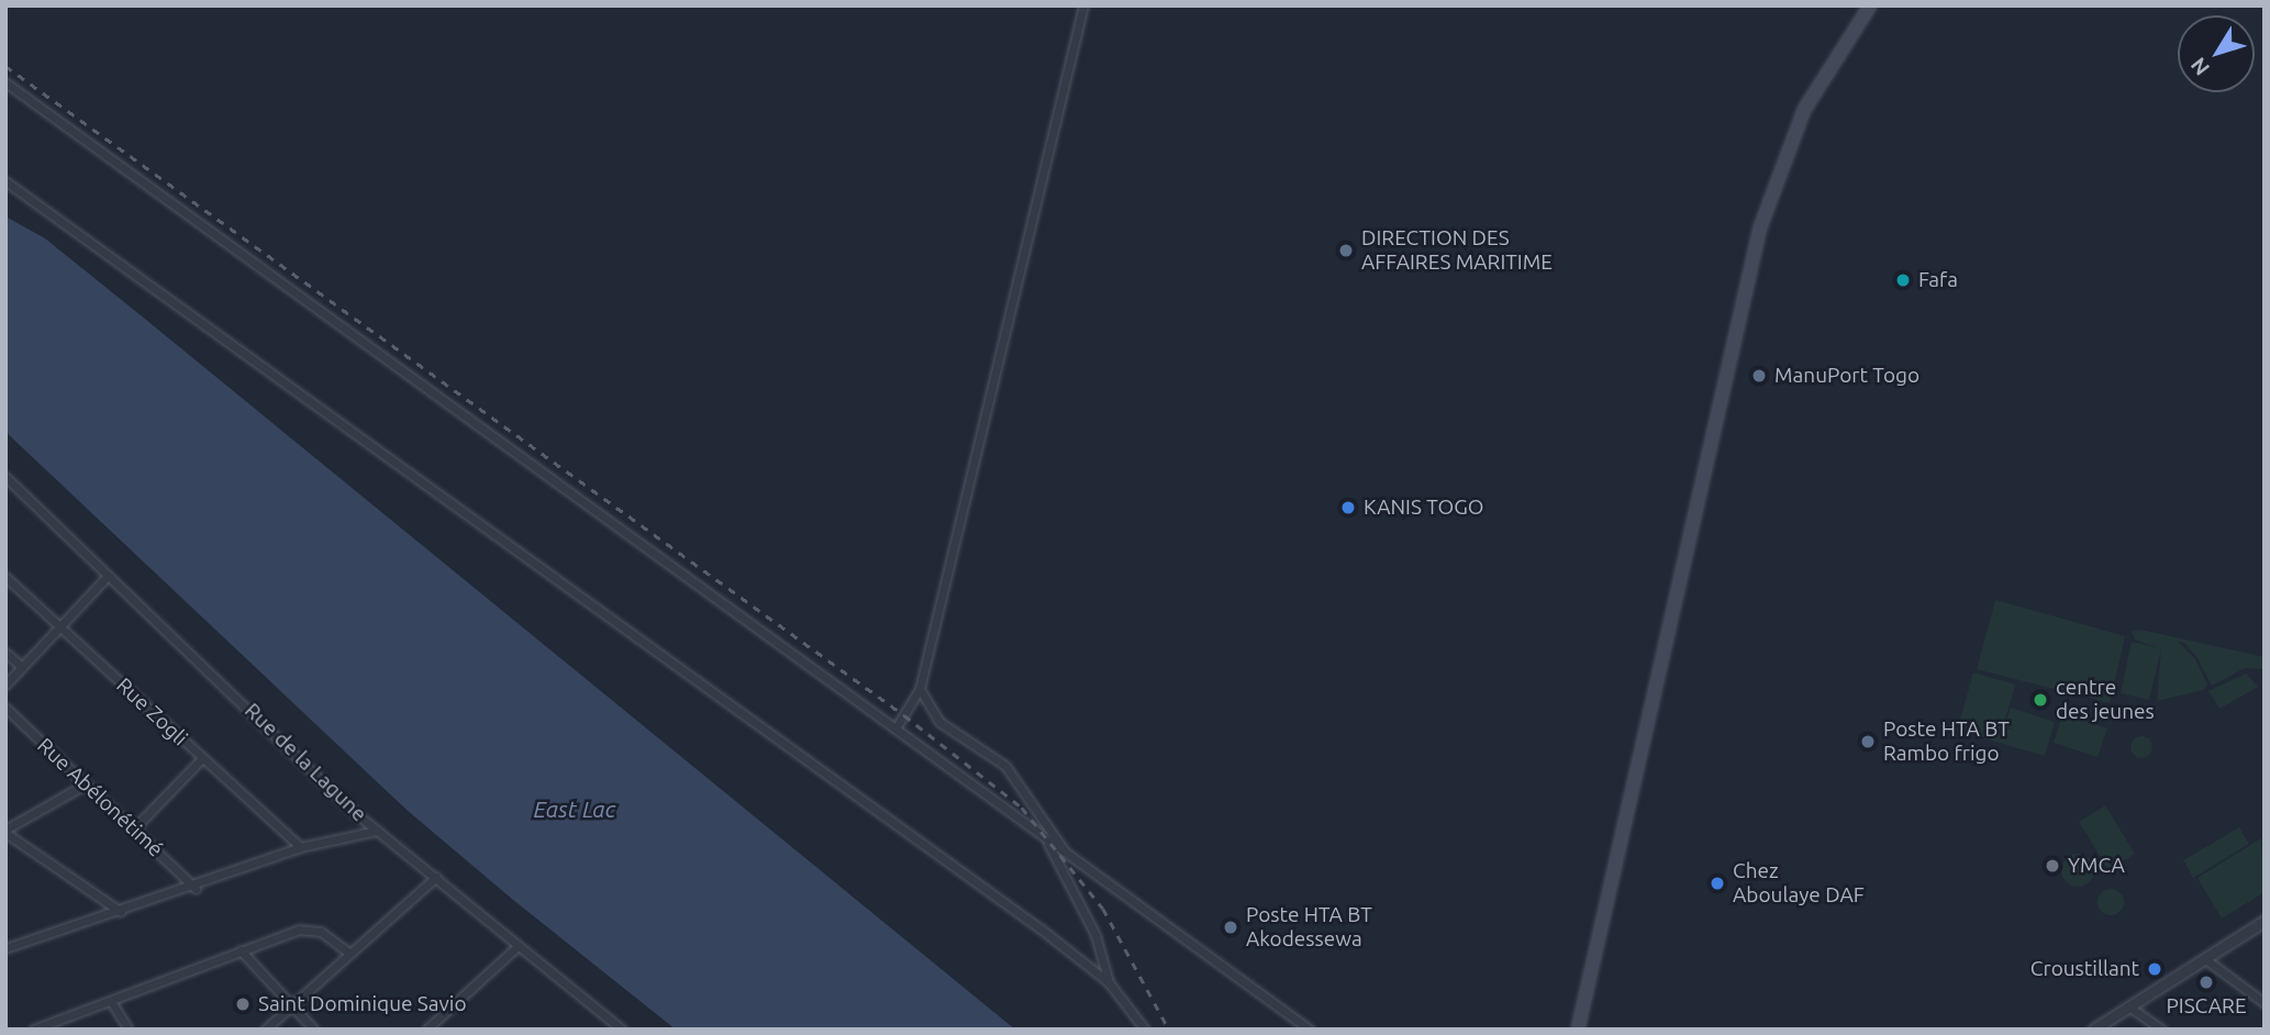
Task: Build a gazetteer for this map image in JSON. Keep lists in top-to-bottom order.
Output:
{
  "streets": {
    "street": ["Rue Zogli", "Rue de la Lagune", "Rue Abélonétimé"]
  },
  "water": ["East Lac"],
  "places": [
    "DIRECTION DES AFFAIRES MARITIME",
    "Fafa",
    "ManuPort Togo",
    "KANIS TOGO",
    "centre des jeunes",
    "Poste HTA BT Rambo frigo",
    "YMCA",
    "Chez Aboulaye DAF",
    "Poste HTA BT Akodessewa",
    "Croustillant",
    "PISCARE",
    "Saint Dominique Savio"
  ],
  "north": "bottom left"
}
